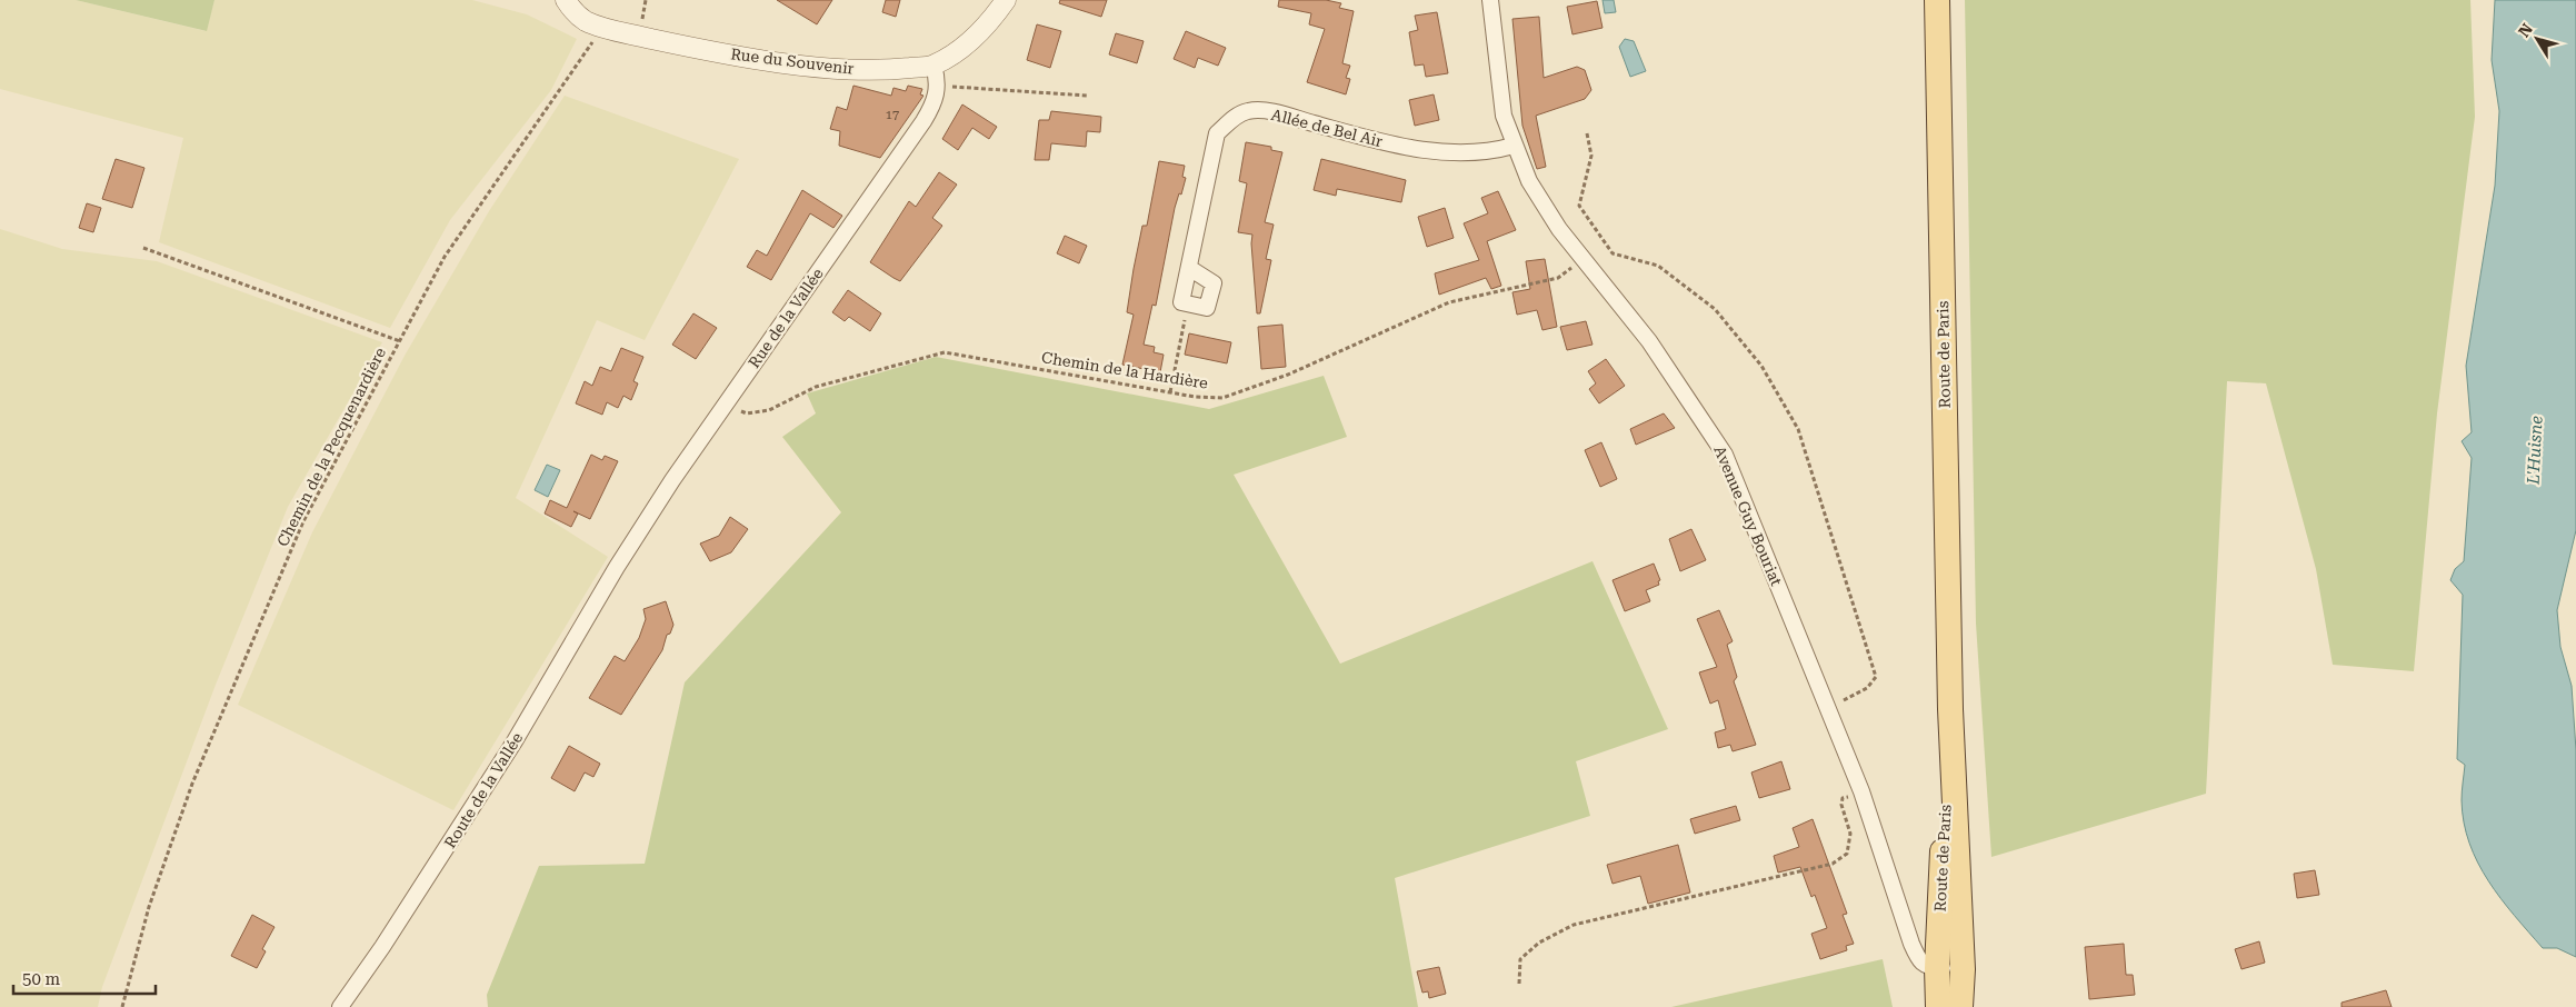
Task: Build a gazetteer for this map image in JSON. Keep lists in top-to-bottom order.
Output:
{
  "streets": {
    "main road": ["Route de Paris"],
    "street": [
      "Rue du Souvenir",
      "Allée de Bel Air",
      "Rue de la Vallée",
      "Avenue Guy Bouriat",
      "Route de la Vallée"
    ],
    "path": ["Chemin de la Hardière", "Chemin de la Pecquenardière"]
  },
  "crossings": [
    ["Rue du Souvenir", "Chemin de la Pecquenardière"],
    ["Allée de Bel Air", "Avenue Guy Bouriat"],
    ["Rue de la Vallée", "Chemin de la Hardière"],
    ["Rue de la Vallée", "Route de la Vallée"],
    ["Route de Paris", "Avenue Guy Bouriat"]
  ],
  "water": ["L'Huisne"],
  "house_numbers": ["17"],
  "scale_bar": "50 m",
  "north": "top left"
}
